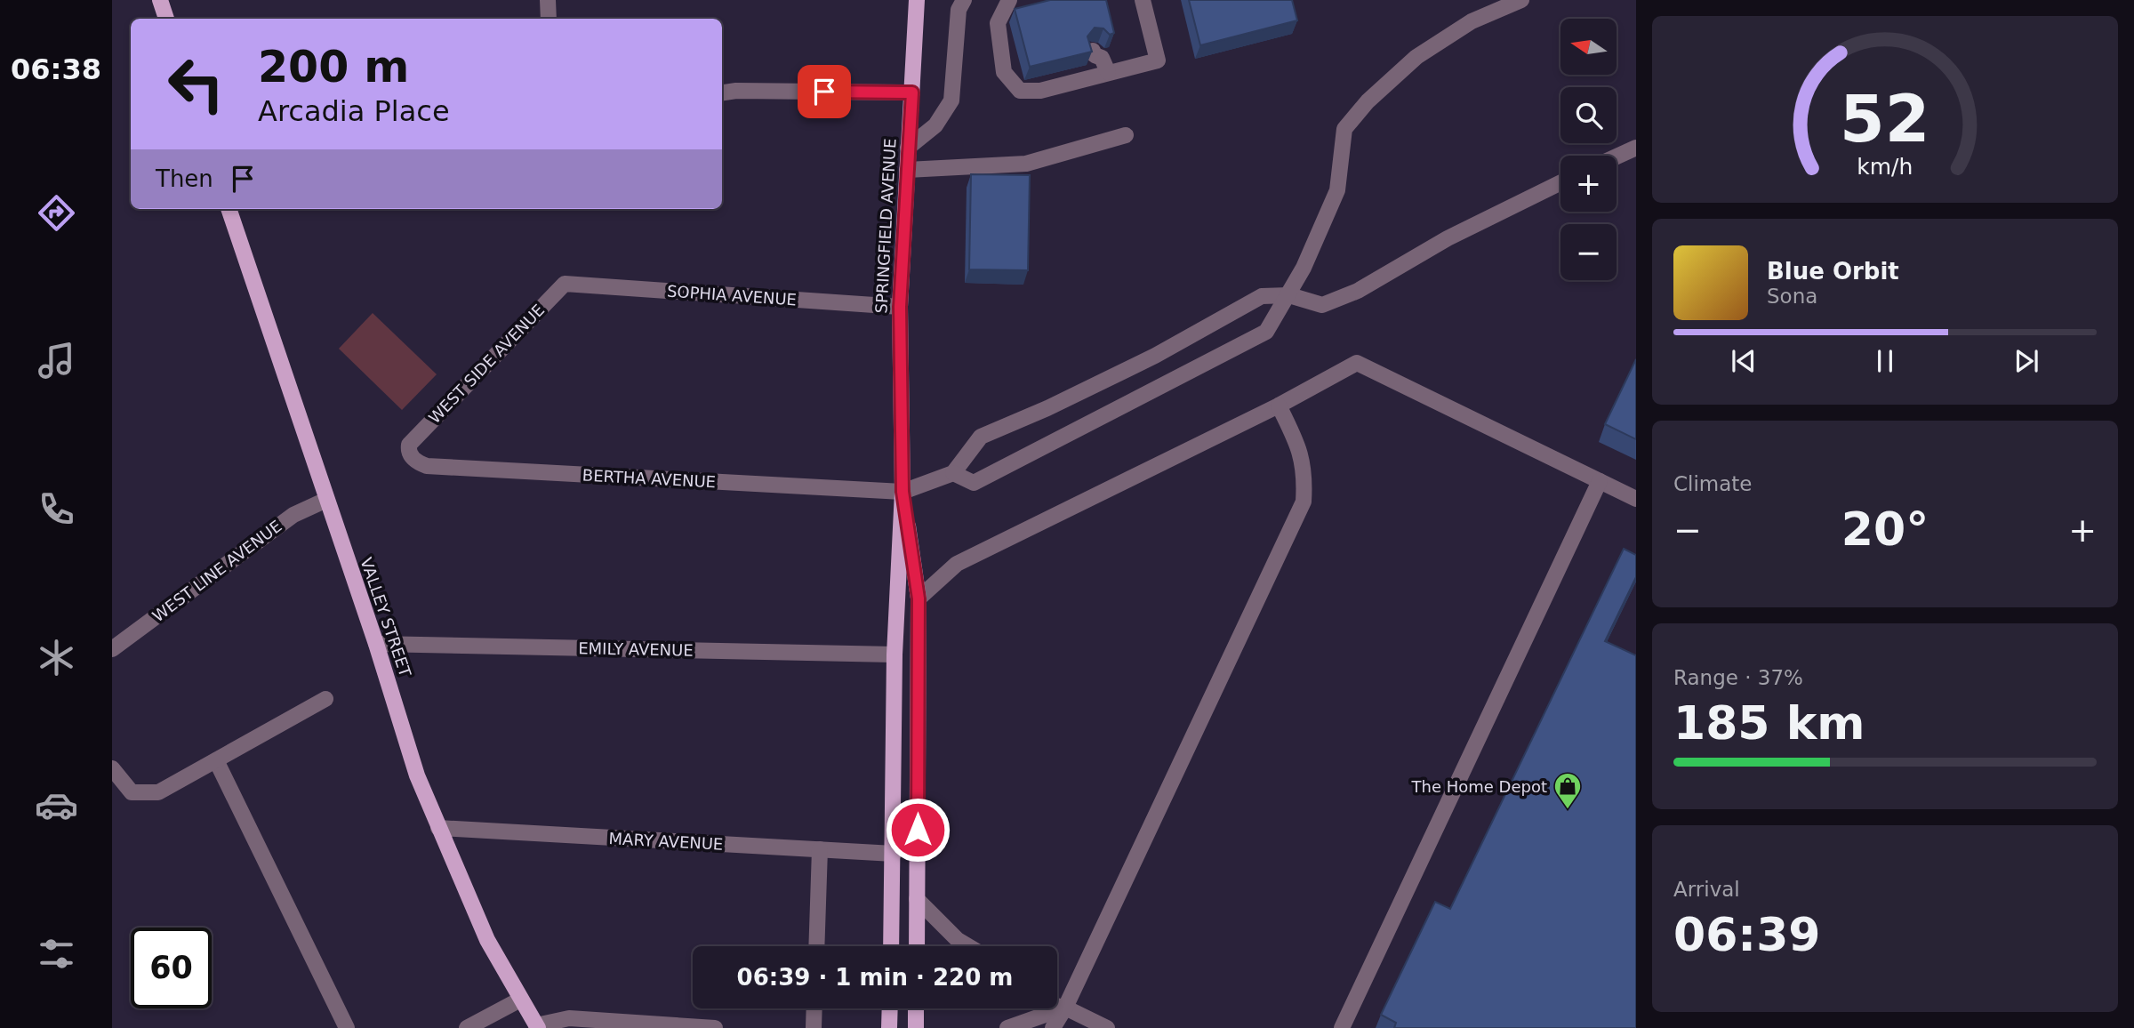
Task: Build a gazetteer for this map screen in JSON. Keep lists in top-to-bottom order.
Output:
{
  "streets": {
    "main road": ["SPRINGFIELD AVENUE", "VALLEY STREET"],
    "street": [
      "SOPHIA AVENUE",
      "WEST SIDE AVENUE",
      "BERTHA AVENUE",
      "WEST LINE AVENUE",
      "EMILY AVENUE",
      "MARY AVENUE"
    ]
  },
  "crossings": [
    ["SPRINGFIELD AVENUE", "SOPHIA AVENUE"],
    ["SPRINGFIELD AVENUE", "BERTHA AVENUE"],
    ["SPRINGFIELD AVENUE", "EMILY AVENUE"],
    ["SPRINGFIELD AVENUE", "MARY AVENUE"],
    ["SOPHIA AVENUE", "WEST SIDE AVENUE"],
    ["WEST SIDE AVENUE", "BERTHA AVENUE"],
    ["WEST LINE AVENUE", "VALLEY STREET"],
    ["VALLEY STREET", "EMILY AVENUE"],
    ["VALLEY STREET", "MARY AVENUE"]
  ],
  "places": {
    "shop": ["The Home Depot"]
  },
  "north": "left",
  "page": {
    "tabs": "06:38",
    "map_buttons": ["+", "−"],
    "turn": ["200 m", "Arcadia Place"],
    "then": "Then",
    "song": ["Blue Orbit", "Sona"],
    "tile": [
      "Climate",
      ["Range · 37%", "185 km"],
      ["Arrival", "06:39"]
    ],
    "heat": ["−", "20°", "+"],
    "limit": "60",
    "trip": "06:39 · 1 min · 220 m",
    "gauge": ["52", "km/h"]
  }
}
